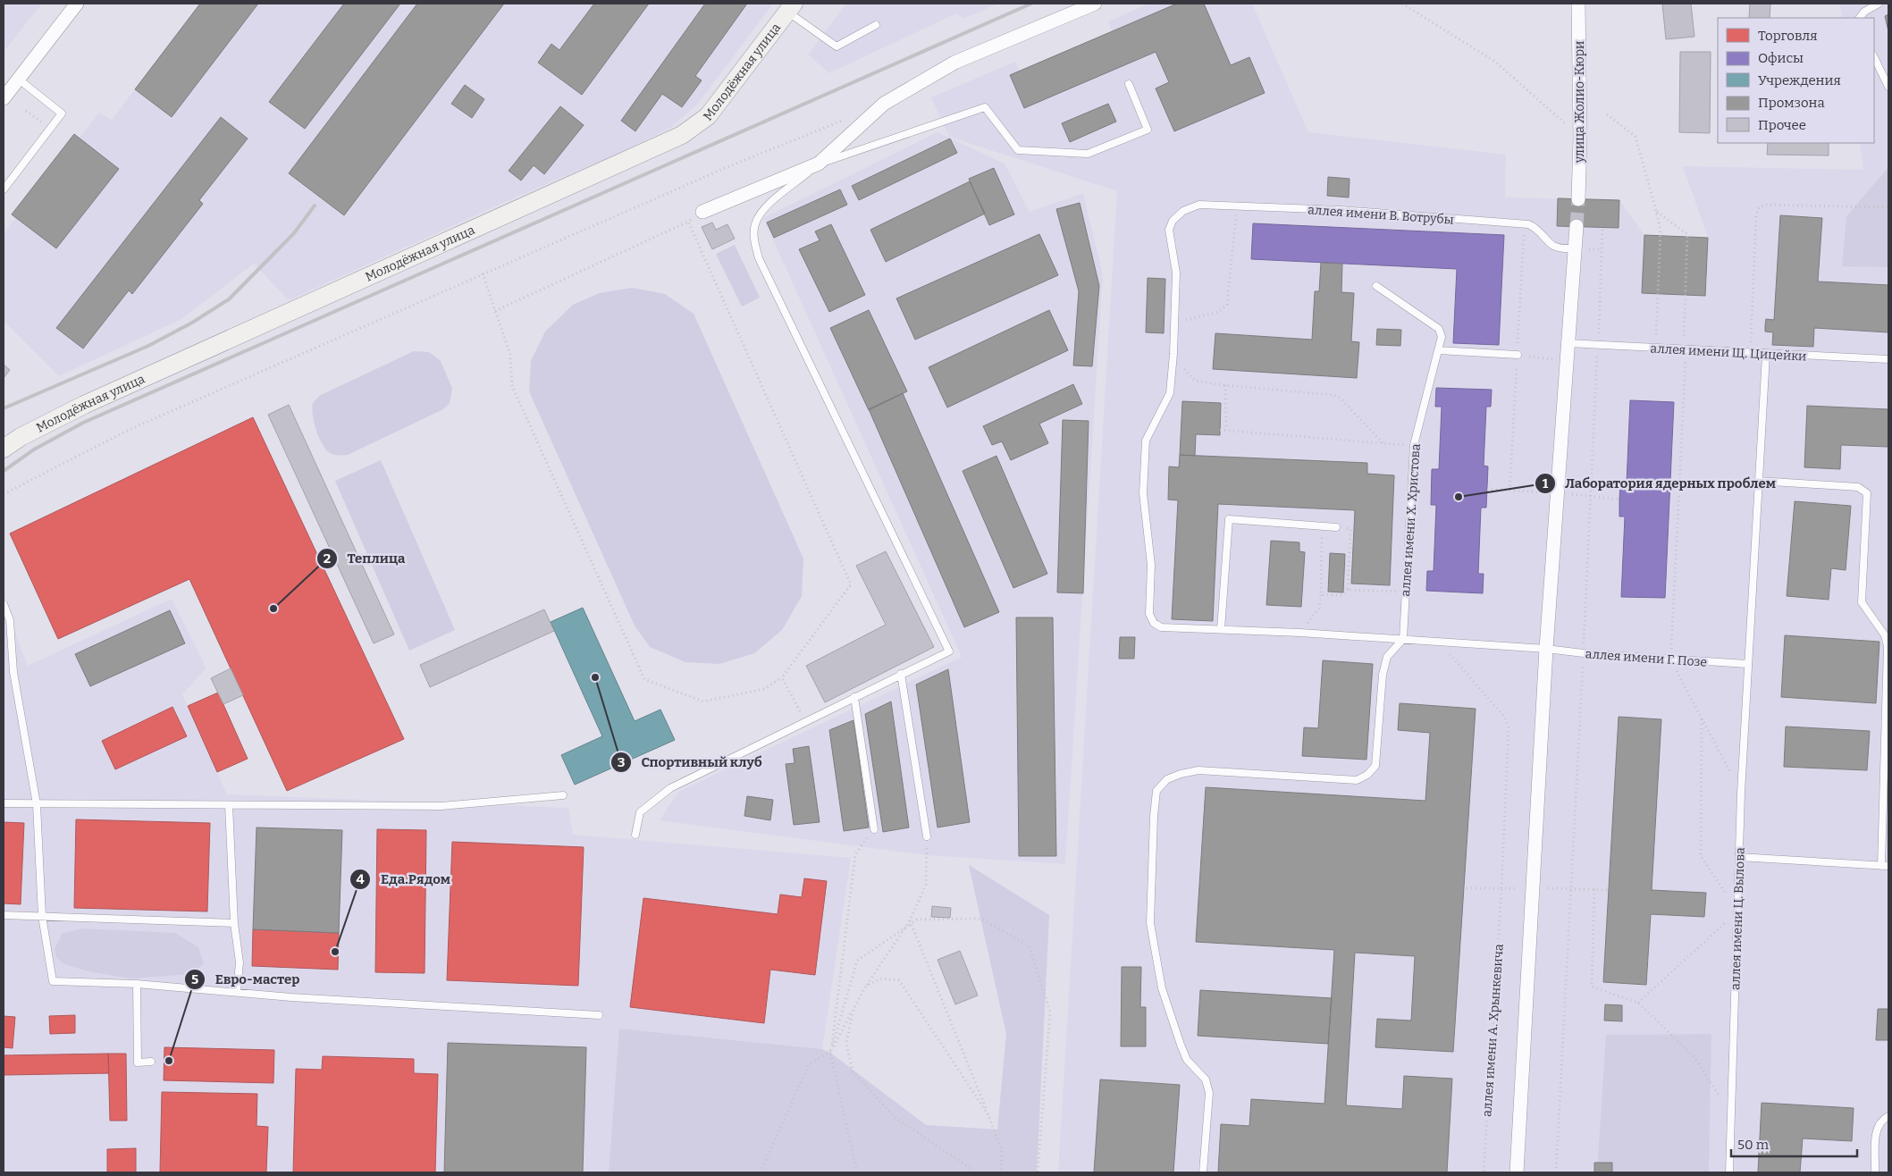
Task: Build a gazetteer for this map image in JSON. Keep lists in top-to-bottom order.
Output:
{
  "streets": {
    "main road": ["Молодёжная улица"],
    "street": ["улица Жолио-Кюри"],
    "lane": [
      "аллея имени В. Вотрубы",
      "аллея имени Щ. Цицейки",
      "аллея имени Х. Христова",
      "аллея имени Г. Позе",
      "аллея имени Ц. Вылова"
    ],
    "path": ["аллея имени А. Хрынкевича"]
  },
  "crossings": [
    ["аллея имени В. Вотрубы", "аллея имени Г. Позе"],
    ["аллея имени Щ. Цицейки", "аллея имени Ц. Вылова"],
    ["аллея имени Х. Христова", "аллея имени Г. Позе"],
    ["аллея имени Г. Позе", "аллея имени Ц. Вылова"],
    ["аллея имени Г. Позе", "аллея имени А. Хрынкевича"]
  ],
  "places": [
    "Лаборатория ядерных проблем",
    "Теплица",
    "Спортивный клуб",
    "Еда.Рядом",
    "Евро-мастер"
  ],
  "legend": [
    "Торговля",
    "Офисы",
    "Учреждения",
    "Промзона",
    "Прочее"
  ],
  "scale_bar": "50 m"
}
